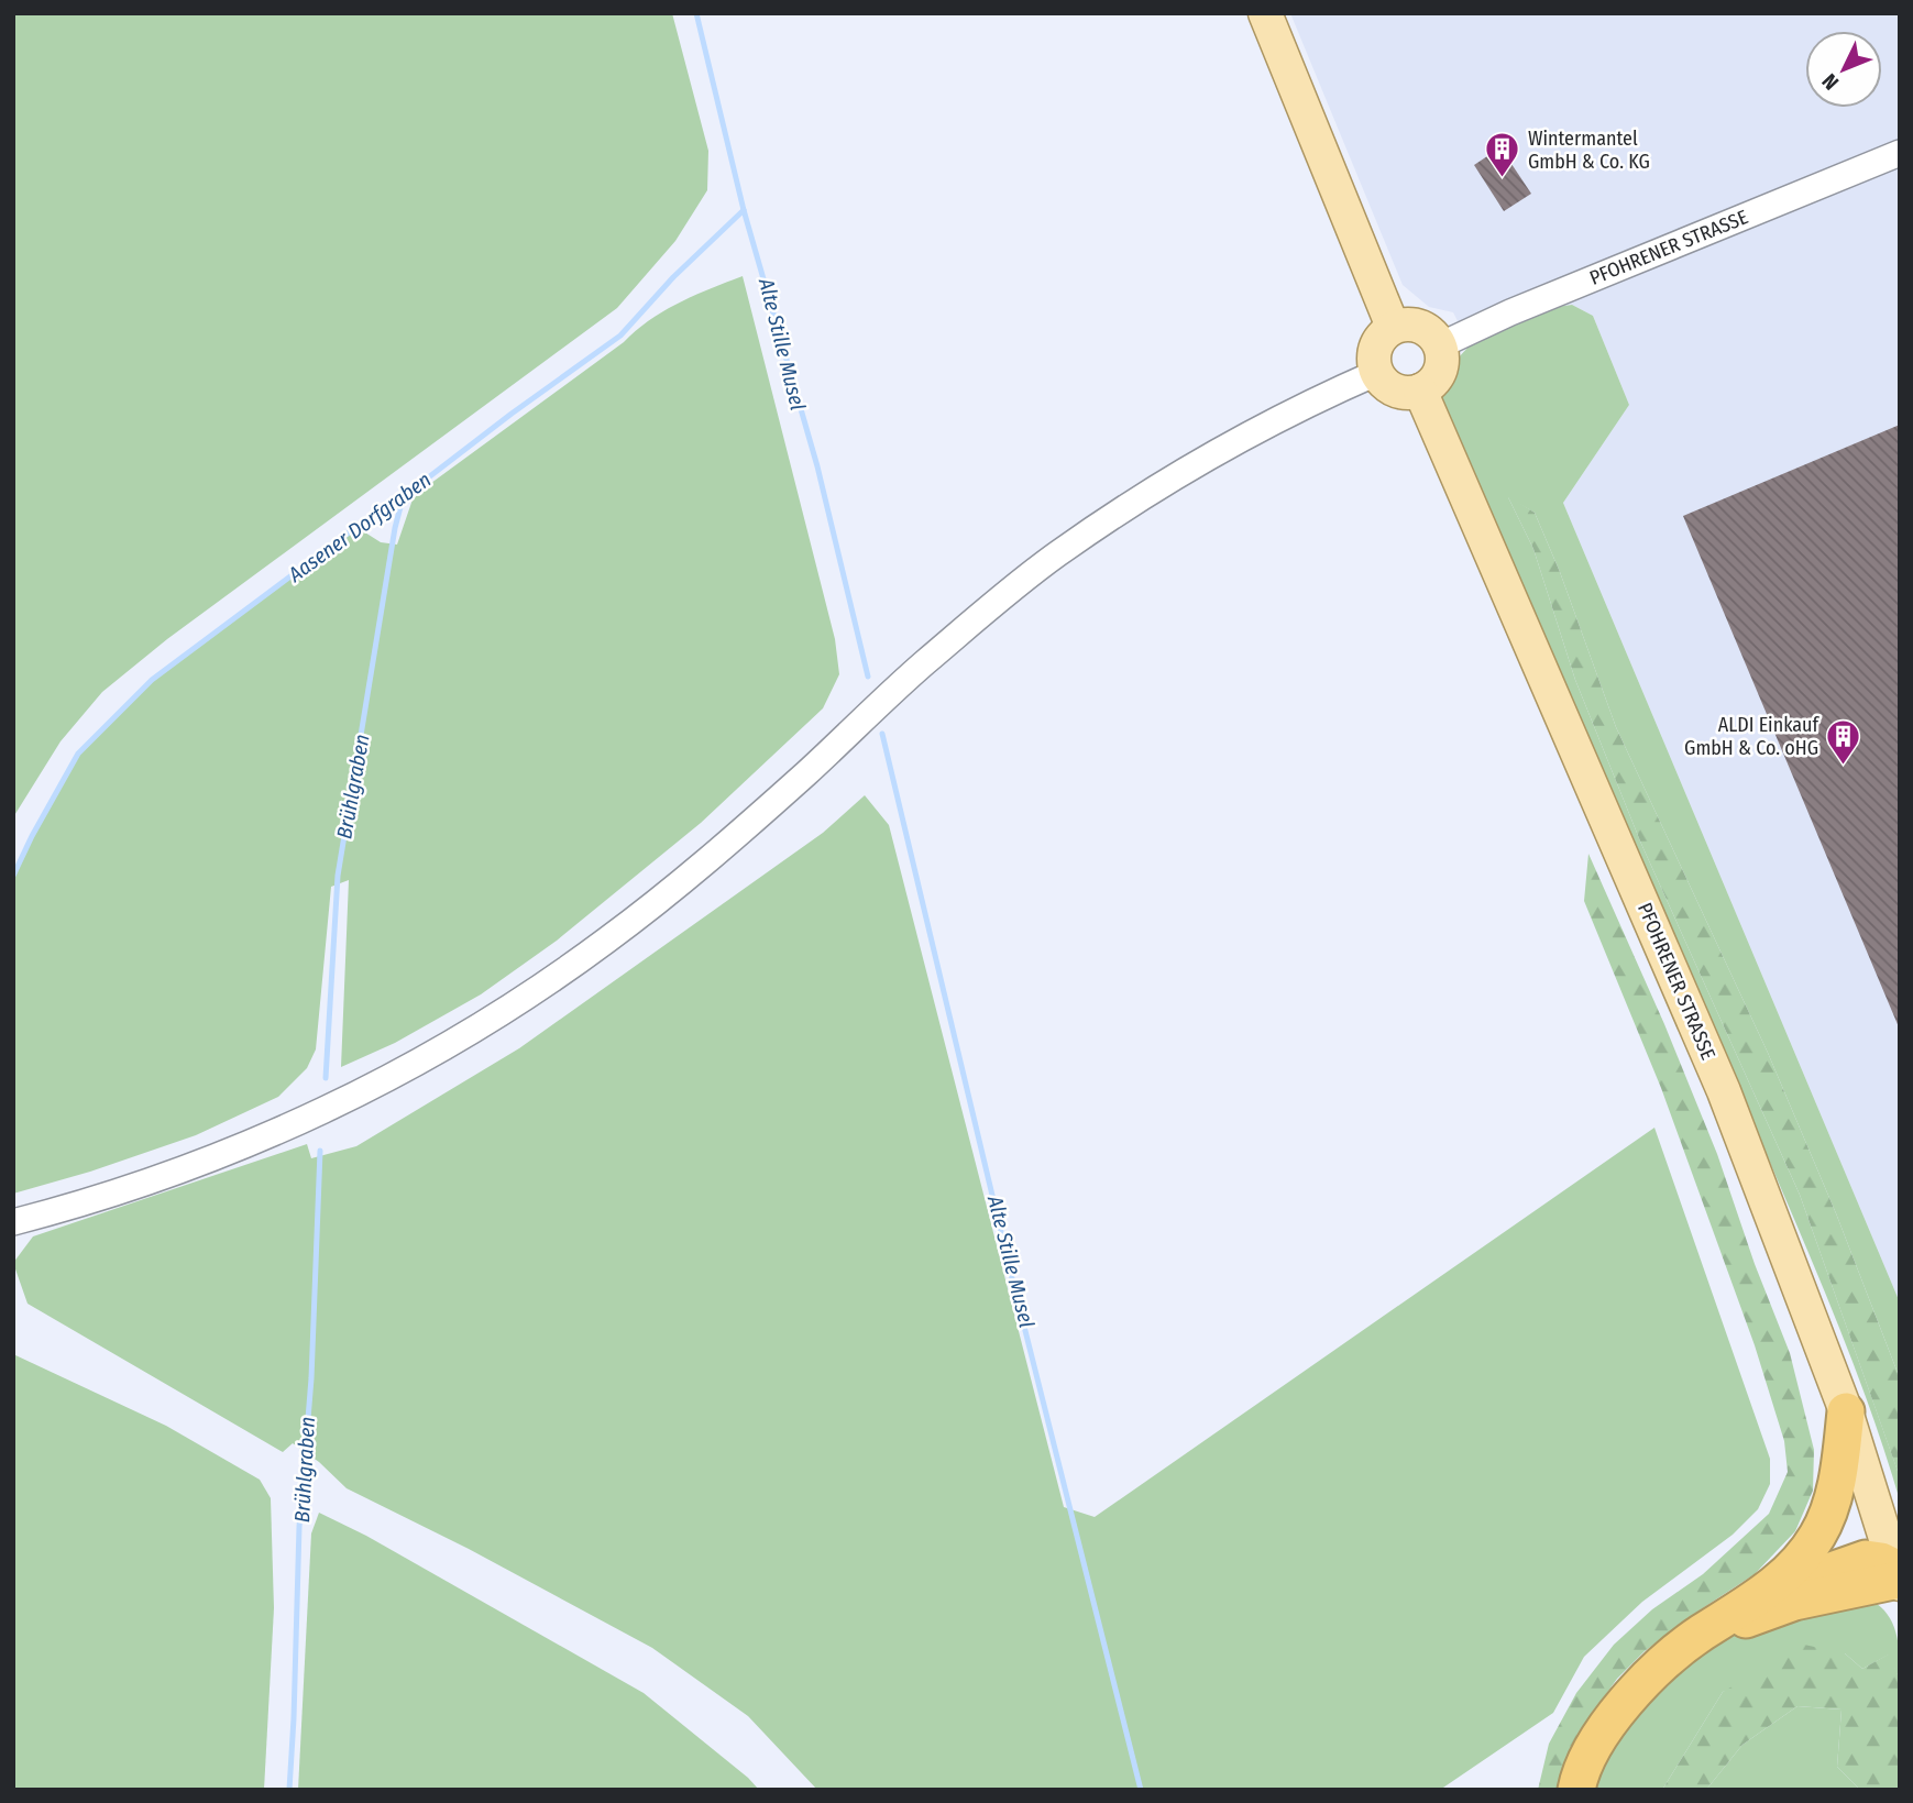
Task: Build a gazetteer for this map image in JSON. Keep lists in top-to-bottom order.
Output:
{
  "streets": {
    "main road": ["PFOHRENER STRASSE"]
  },
  "water": ["Alte Stille Musel", "Aasener Dorfgraben", "Brühlgraben"],
  "places": {
    "building": ["Wintermantel GmbH & Co. KG", "ALDI Einkauf GmbH & Co. oHG"]
  },
  "north": "bottom left"
}
